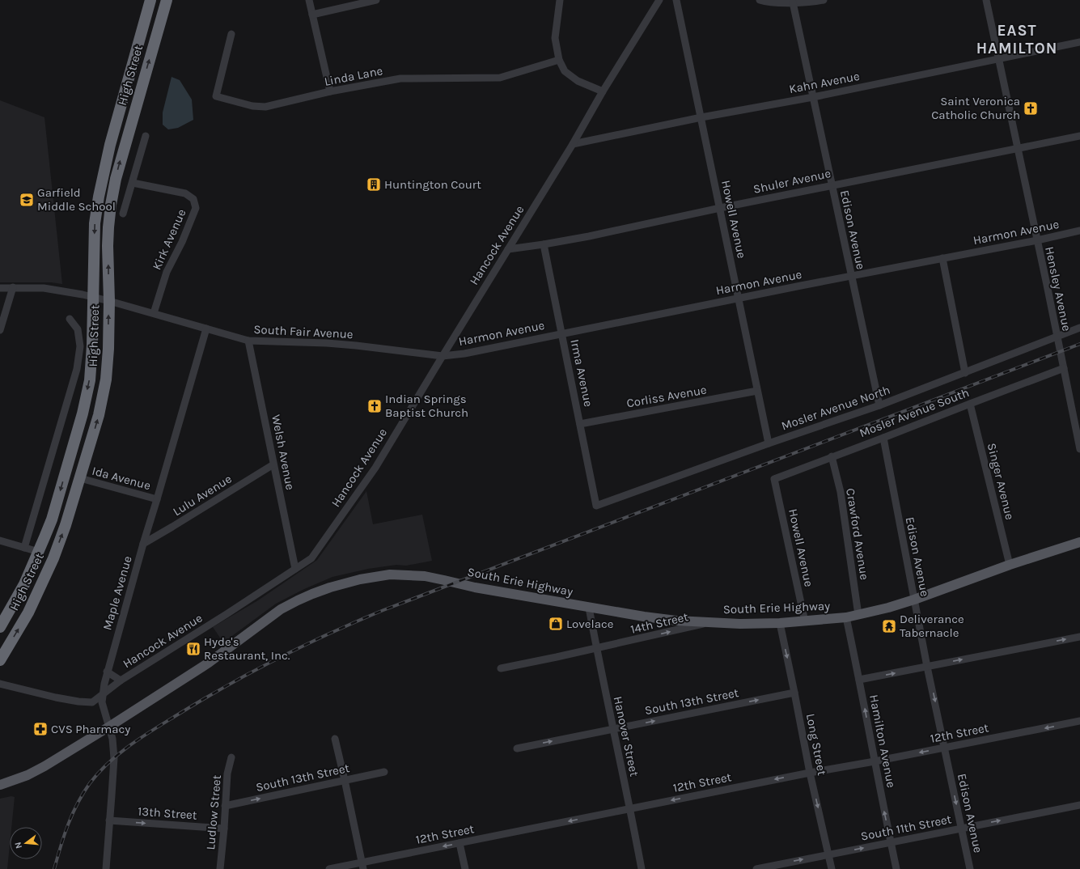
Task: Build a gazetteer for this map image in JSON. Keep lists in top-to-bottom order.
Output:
{
  "streets": {
    "highway": ["High Street"],
    "main road": ["South Erie Highway"],
    "street": [
      "Linda Lane",
      "Kahn Avenue",
      "Shuler Avenue",
      "Howell Avenue",
      "Edison Avenue",
      "Harmon Avenue",
      "Kirk Avenue",
      "Hancock Avenue",
      "Hensley Avenue",
      "South Fair Avenue",
      "Irma Avenue",
      "Corliss Avenue",
      "Mosler Avenue North",
      "Mosler Avenue South",
      "Welsh Avenue",
      "Ida Avenue",
      "Singer Avenue",
      "Lulu Avenue",
      "Crawford Avenue",
      "Maple Avenue",
      "14th Street",
      "South 13th Street",
      "12th Street",
      "Hanover Street",
      "Hamilton Avenue",
      "Long Street",
      "Ludlow Street",
      "13th Street",
      "South 11th Street"
    ]
  },
  "crossings": [
    ["High Street", "South Fair Avenue"],
    ["High Street", "Ida Avenue"],
    ["Kahn Avenue", "Howell Avenue"],
    ["Kahn Avenue", "Edison Avenue"],
    ["Kahn Avenue", "Hancock Avenue"],
    ["Kahn Avenue", "Hensley Avenue"],
    ["Shuler Avenue", "Howell Avenue"],
    ["Shuler Avenue", "Edison Avenue"],
    ["Shuler Avenue", "Hancock Avenue"],
    ["Shuler Avenue", "Hensley Avenue"],
    ["Shuler Avenue", "Irma Avenue"],
    ["Howell Avenue", "Harmon Avenue"],
    ["Howell Avenue", "Corliss Avenue"],
    ["Howell Avenue", "Mosler Avenue North"],
    ["Howell Avenue", "Mosler Avenue South"],
    ["Howell Avenue", "South Erie Highway"],
    ["Edison Avenue", "Harmon Avenue"],
    ["Edison Avenue", "Mosler Avenue North"],
    ["Edison Avenue", "Mosler Avenue South"],
    ["Edison Avenue", "South Erie Highway"],
    ["Edison Avenue", "12th Street"],
    ["Edison Avenue", "South 11th Street"],
    ["Harmon Avenue", "Hancock Avenue"],
    ["Harmon Avenue", "Hensley Avenue"],
    ["Harmon Avenue", "South Fair Avenue"],
    ["Harmon Avenue", "Irma Avenue"],
    ["Kirk Avenue", "South Fair Avenue"],
    ["Hancock Avenue", "South Fair Avenue"],
    ["Hancock Avenue", "Welsh Avenue"],
    ["Hancock Avenue", "Maple Avenue"],
    ["Hensley Avenue", "Mosler Avenue North"],
    ["Hensley Avenue", "Mosler Avenue South"],
    ["South Fair Avenue", "Welsh Avenue"],
    ["South Fair Avenue", "Maple Avenue"],
    ["Irma Avenue", "Corliss Avenue"],
    ["Irma Avenue", "Mosler Avenue North"],
    ["Mosler Avenue South", "Singer Avenue"],
    ["Mosler Avenue South", "Crawford Avenue"],
    ["Welsh Avenue", "Lulu Avenue"],
    ["Ida Avenue", "Maple Avenue"],
    ["Singer Avenue", "South Erie Highway"],
    ["Lulu Avenue", "Maple Avenue"],
    ["Crawford Avenue", "South Erie Highway"],
    ["South Erie Highway", "Maple Avenue"],
    ["South Erie Highway", "14th Street"],
    ["South Erie Highway", "Hanover Street"],
    ["South Erie Highway", "Hamilton Avenue"],
    ["South Erie Highway", "Long Street"],
    ["Maple Avenue", "13th Street"],
    ["14th Street", "Hanover Street"],
    ["South 13th Street", "Hanover Street"],
    ["South 13th Street", "Long Street"],
    ["South 13th Street", "Ludlow Street"],
    ["12th Street", "Hanover Street"],
    ["12th Street", "Hamilton Avenue"],
    ["12th Street", "Long Street"],
    ["Hamilton Avenue", "South 11th Street"],
    ["Long Street", "South 11th Street"],
    ["Ludlow Street", "13th Street"]
  ],
  "one_way": [
    "14th Street",
    "South 13th Street",
    "12th Street",
    "Hamilton Avenue",
    "Long Street",
    "13th Street",
    "South 11th Street"
  ],
  "districts": ["EAST HAMILTON"],
  "places": {
    "church": ["Saint Veronica Catholic Church", "Indian Springs Baptist Church"],
    "building": ["Huntington Court"],
    "school or university": ["Garfield Middle School"],
    "shop": ["Lovelace"],
    "temple": ["Deliverance Tabernacle"],
    "restaurant": ["Hyde's Restaurant, Inc."],
    "pharmacy": ["CVS Pharmacy"]
  },
  "north": "left"
}
